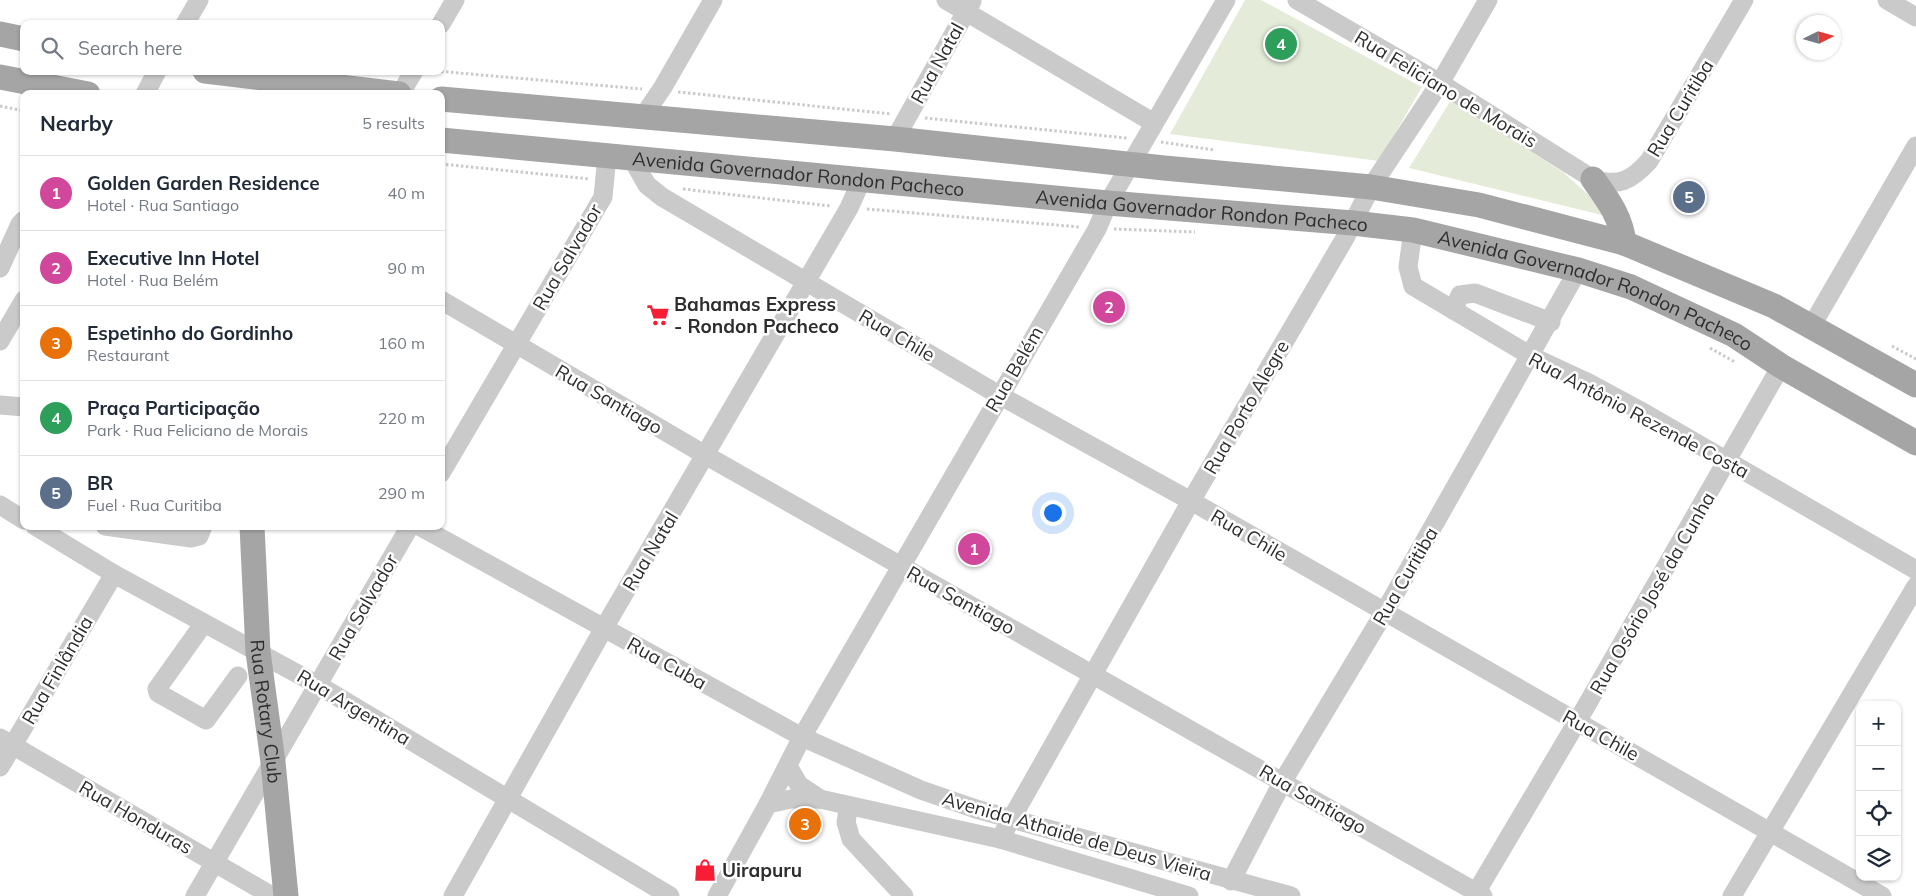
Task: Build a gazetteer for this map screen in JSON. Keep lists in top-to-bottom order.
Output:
{
  "streets": {
    "main road": ["Avenida Governador Rondon Pacheco", "Rua Rotary Club"],
    "street": [
      "Rua Natal",
      "Rua Feliciano de Morais",
      "Rua Curitiba",
      "Rua Salvador",
      "Rua Chile",
      "Rua Belém",
      "Rua Santiago",
      "Rua Porto Alegre",
      "Rua Antônio Rezende Costa",
      "Rua Osório José da Cunha",
      "Rua Cuba",
      "Rua Finlândia",
      "Rua Argentina",
      "Rua Honduras",
      "Avenida Athaide de Deus Vieira"
    ]
  },
  "crossings": [
    ["Rua Natal", "Avenida Governador Rondon Pacheco"],
    ["Rua Natal", "Rua Chile"],
    ["Rua Natal", "Rua Santiago"],
    ["Rua Natal", "Rua Cuba"],
    ["Rua Natal", "Rua Argentina"],
    ["Rua Feliciano de Morais", "Rua Curitiba"],
    ["Rua Feliciano de Morais", "Rua Porto Alegre"],
    ["Rua Curitiba", "Avenida Governador Rondon Pacheco"],
    ["Rua Curitiba", "Rua Chile"],
    ["Rua Curitiba", "Rua Santiago"],
    ["Rua Curitiba", "Rua Antônio Rezende Costa"],
    ["Rua Curitiba", "Avenida Athaide de Deus Vieira"],
    ["Avenida Governador Rondon Pacheco", "Rua Chile"],
    ["Avenida Governador Rondon Pacheco", "Rua Belém"],
    ["Avenida Governador Rondon Pacheco", "Rua Porto Alegre"],
    ["Avenida Governador Rondon Pacheco", "Rua Antônio Rezende Costa"],
    ["Avenida Governador Rondon Pacheco", "Rua Osório José da Cunha"],
    ["Rua Salvador", "Rua Santiago"],
    ["Rua Salvador", "Rua Argentina"],
    ["Rua Salvador", "Rua Rotary Club"],
    ["Rua Salvador", "Rua Honduras"],
    ["Rua Chile", "Rua Belém"],
    ["Rua Chile", "Rua Porto Alegre"],
    ["Rua Chile", "Rua Osório José da Cunha"],
    ["Rua Belém", "Rua Santiago"],
    ["Rua Belém", "Rua Cuba"],
    ["Rua Belém", "Avenida Athaide de Deus Vieira"],
    ["Rua Santiago", "Rua Porto Alegre"],
    ["Rua Santiago", "Rua Osório José da Cunha"],
    ["Rua Porto Alegre", "Avenida Athaide de Deus Vieira"],
    ["Rua Antônio Rezende Costa", "Rua Osório José da Cunha"],
    ["Rua Cuba", "Avenida Athaide de Deus Vieira"],
    ["Rua Finlândia", "Rua Argentina"],
    ["Rua Finlândia", "Rua Honduras"],
    ["Rua Argentina", "Rua Rotary Club"]
  ],
  "places": {
    "supermarket": ["Bahamas Express - Rondon Pacheco"],
    "shop": ["Uirapuru"]
  },
  "north": "right",
  "page": {
    "search": "Search here",
    "pins": [
      "4",
      "5",
      "2",
      "1",
      "3"
    ],
    "heading": ["Nearby", "5 results"],
    "list": [
      {
        "mark": "1",
        "name": "Golden Garden Residence",
        "note": "Hotel · Rua Santiago",
        "value": "40 m"
      },
      {
        "mark": "2",
        "name": "Executive Inn Hotel",
        "note": "Hotel · Rua Belém",
        "value": "90 m"
      },
      {
        "mark": "3",
        "name": "Espetinho do Gordinho",
        "note": "Restaurant",
        "value": "160 m"
      },
      {
        "mark": "4",
        "name": "Praça Participação",
        "note": "Park · Rua Feliciano de Morais",
        "value": "220 m"
      },
      {
        "mark": "5",
        "name": "BR",
        "note": "Fuel · Rua Curitiba",
        "value": "290 m"
      }
    ],
    "map_buttons": ["+", "−"]
  }
}
